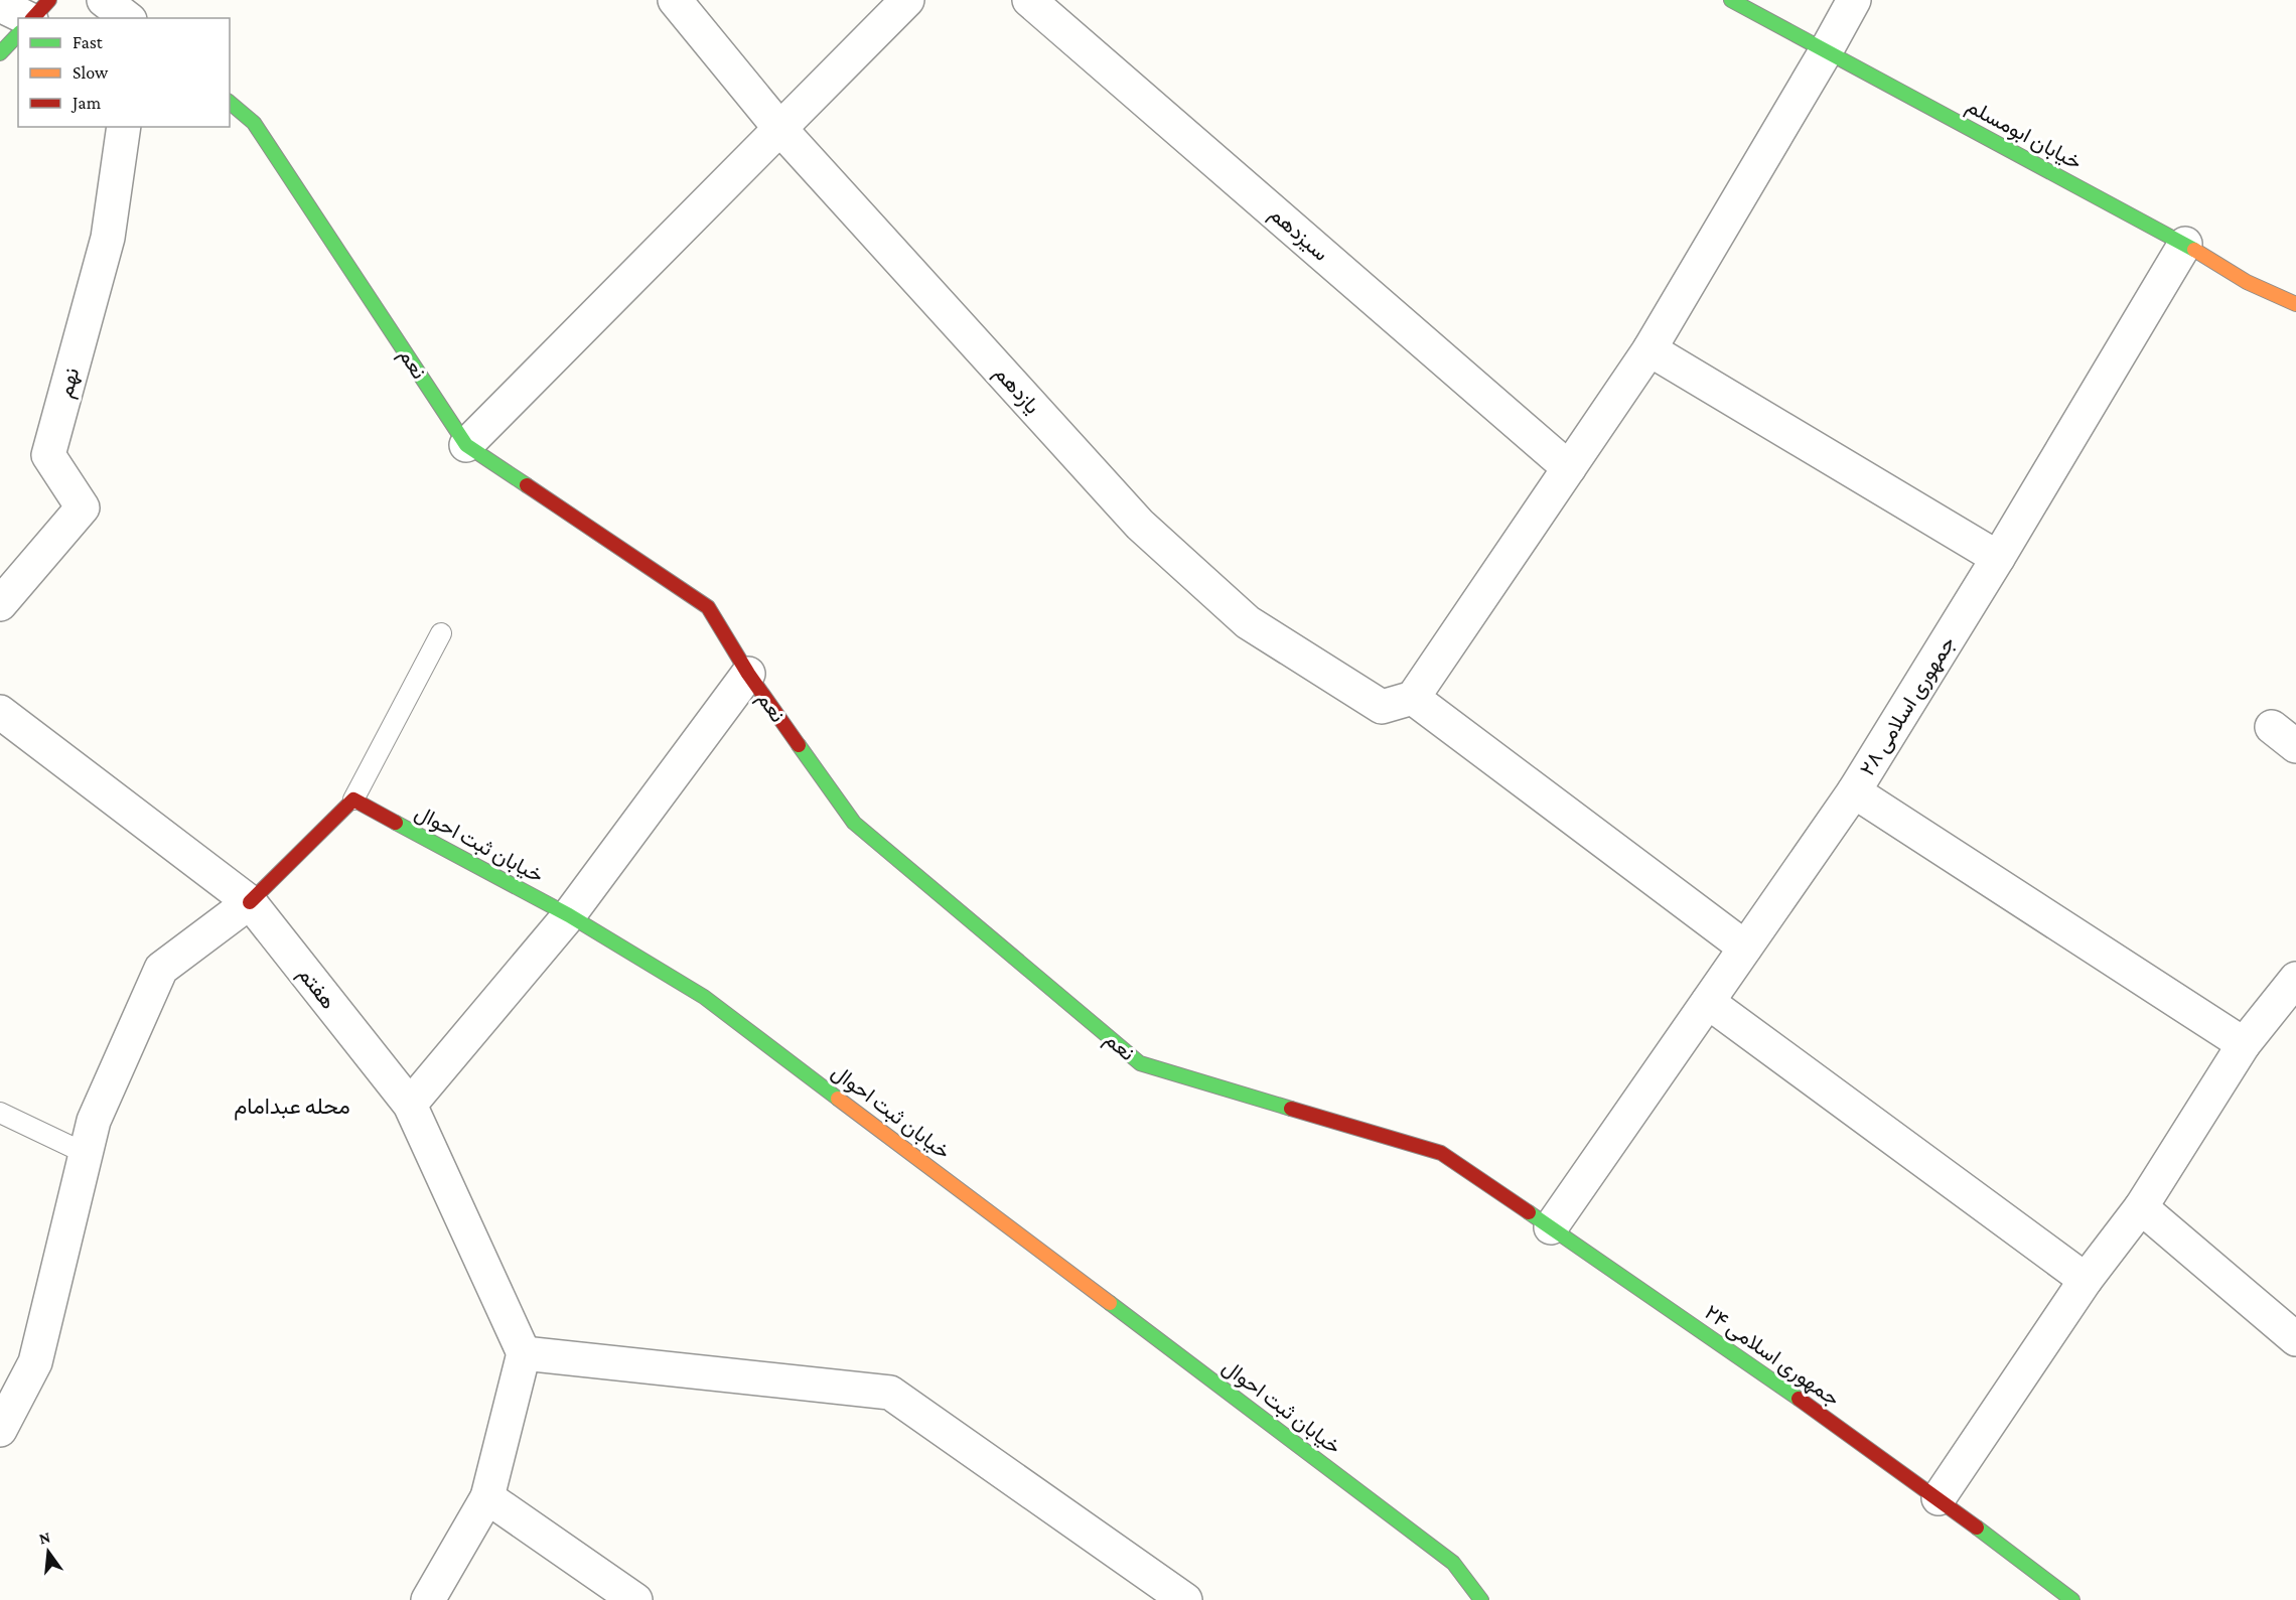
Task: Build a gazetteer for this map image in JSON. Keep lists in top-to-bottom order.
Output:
{
  "streets": {
    "street": [
      "خیابان ابومسلم",
      "سیزدهم",
      "نعم",
      "نهم",
      "یازدهم",
      "جمهوری اسلامی ۲۸",
      "خیابان ثبت احوال",
      "هفتم",
      "جمهوری اسلامی ۲۴"
    ]
  },
  "crossings": [
    ["خیابان ابومسلم", "جمهوری اسلامی ۲۸"],
    ["نعم", "جمهوری اسلامی ۲۴"]
  ],
  "districts": ["محله عبدامام"],
  "legend": ["Fast", "Slow", "Jam"],
  "north": "top"
}
